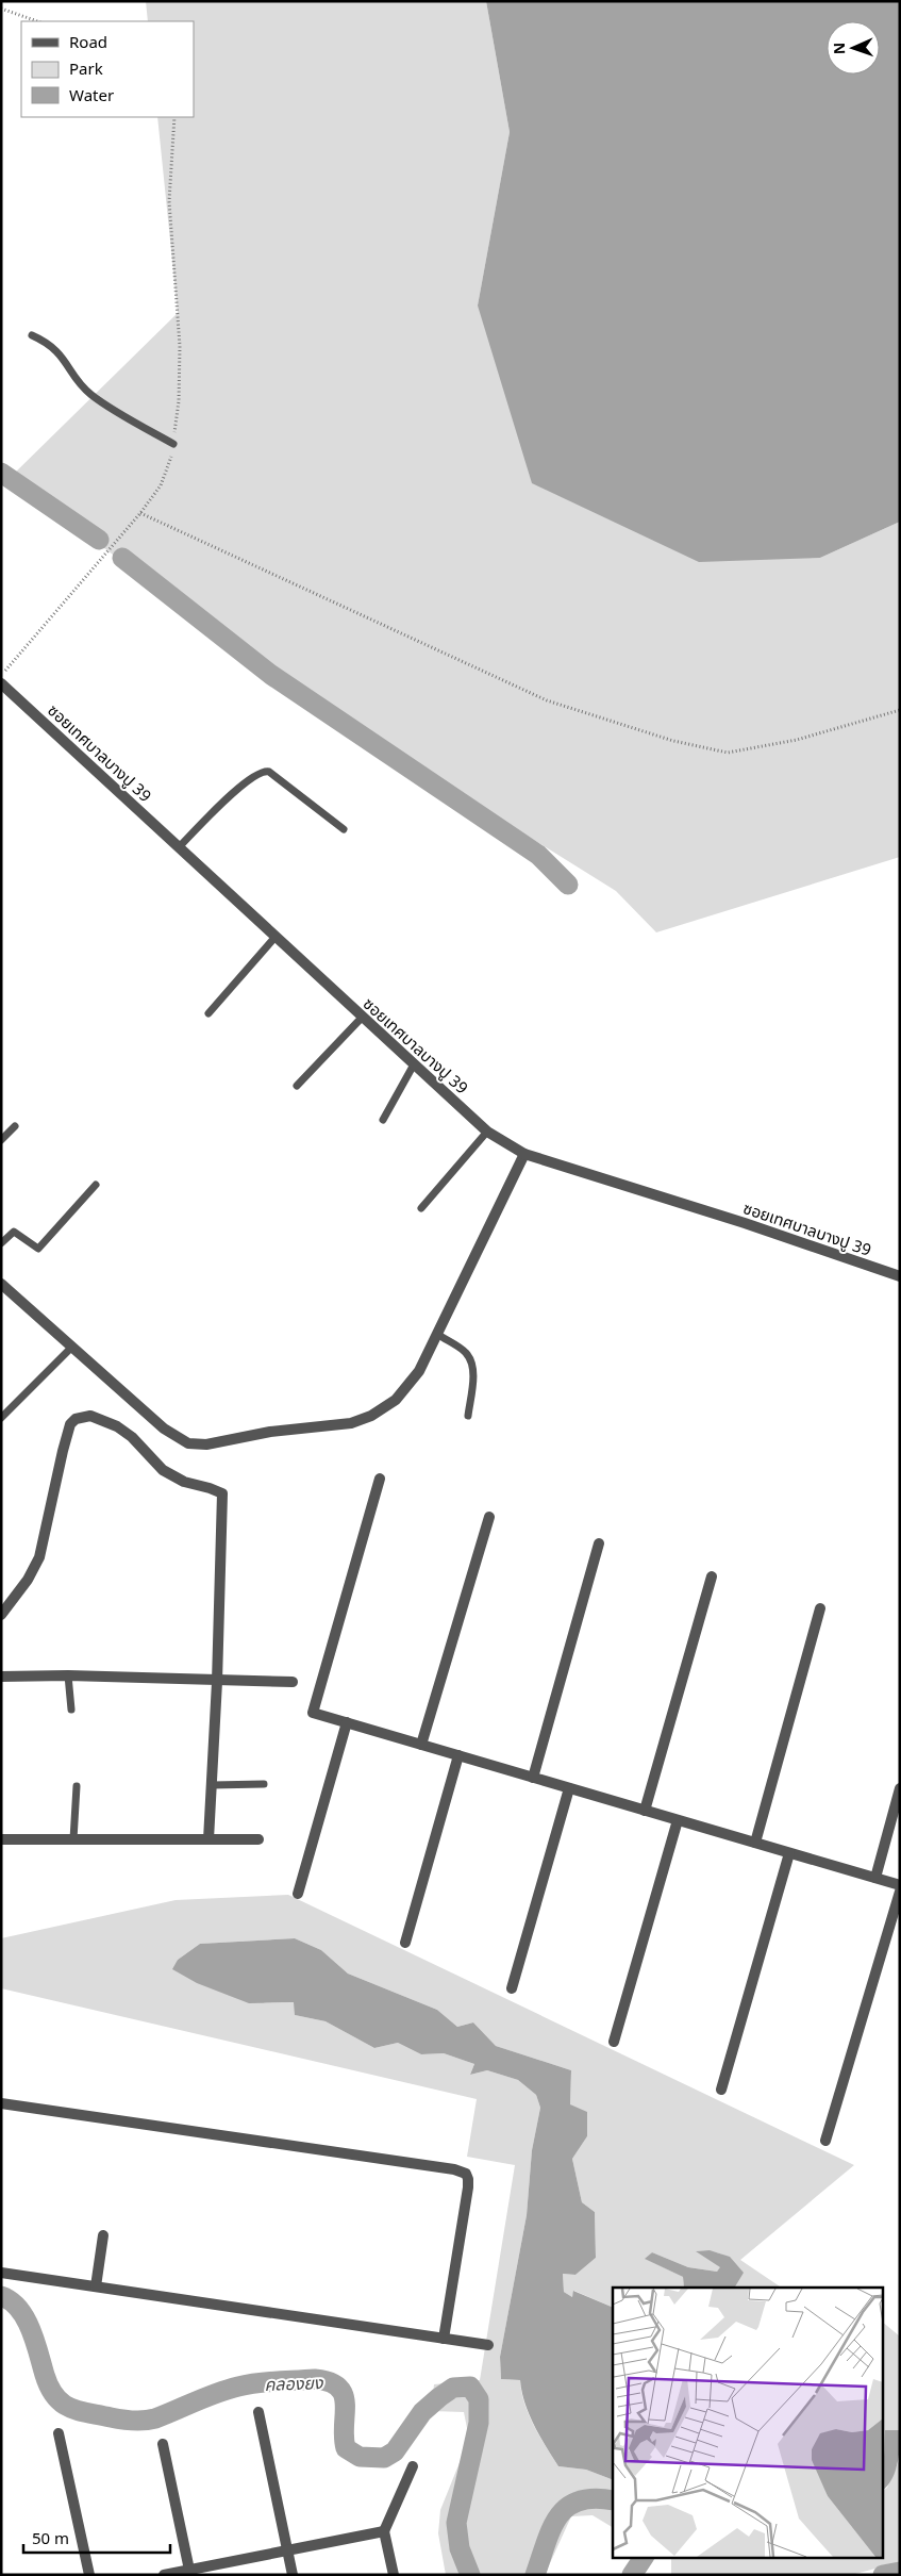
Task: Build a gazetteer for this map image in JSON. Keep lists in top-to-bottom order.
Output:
{
  "streets": {
    "street": ["ซอยเทศบาลบางปู 39"]
  },
  "water": ["คลองยง"],
  "legend": ["Road", "Park", "Water"],
  "scale_bar": "50 m",
  "north": "left"
}
